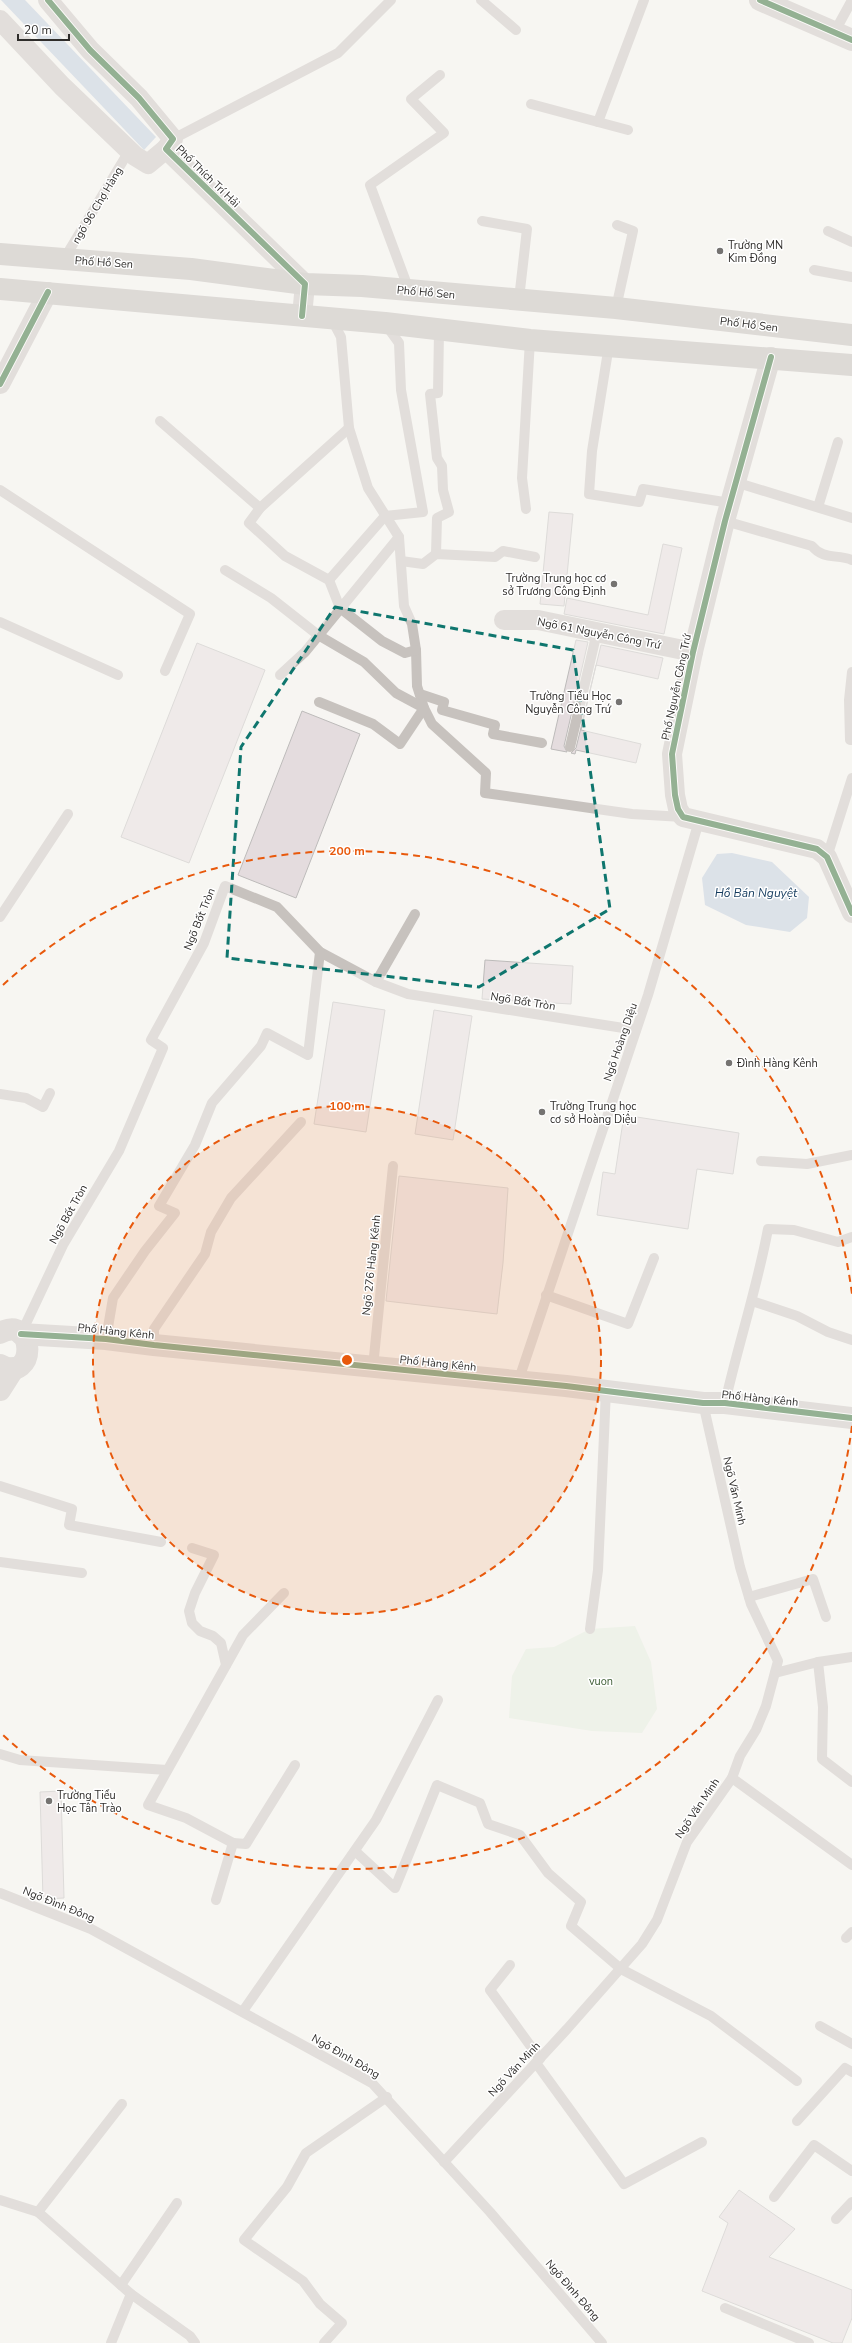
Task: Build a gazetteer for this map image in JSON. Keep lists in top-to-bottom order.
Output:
{
  "streets": {
    "main road": ["Phố Hồ Sen"],
    "street": [
      "Phố Thích Trí Hải",
      "Ngõ 61 Nguyễn Công Trứ",
      "Phố Nguyễn Công Trứ",
      "Phố Hàng Kênh"
    ],
    "lane": [
      "ngõ 96 Chợ Hàng",
      "Ngõ Bốt Tròn",
      "Ngõ Hoàng Diệu",
      "Ngõ 276 Hàng Kênh",
      "Ngõ Văn Minh",
      "Ngõ Đình Đông"
    ]
  },
  "crossings": [
    ["Phố Thích Trí Hải", "ngõ 96 Chợ Hàng"],
    ["Phố Thích Trí Hải", "Phố Hồ Sen"],
    ["ngõ 96 Chợ Hàng", "Phố Hồ Sen"],
    ["Ngõ 61 Nguyễn Công Trứ", "Phố Nguyễn Công Trứ"],
    ["Phố Nguyễn Công Trứ", "Ngõ Hoàng Diệu"],
    ["Ngõ Bốt Tròn", "Ngõ Hoàng Diệu"],
    ["Ngõ Bốt Tròn", "Phố Hàng Kênh"],
    ["Ngõ Hoàng Diệu", "Phố Hàng Kênh"],
    ["Ngõ 276 Hàng Kênh", "Phố Hàng Kênh"],
    ["Phố Hàng Kênh", "Ngõ Văn Minh"],
    ["Ngõ Văn Minh", "Ngõ Đình Đông"]
  ],
  "water": ["Hồ Bán Nguyệt"],
  "parks": ["vuon"],
  "places": [
    "Trường MN Kim Đồng",
    "Trường Trung học cơ sở Trương Công Định",
    "Trường Tiểu Học Nguyễn Công Trứ",
    "Đình Hàng Kênh",
    "Trường Trung học cơ sở Hoàng Diệu",
    "Trường Tiểu Học Tân Trào"
  ],
  "scale_bar": "20 m",
  "rings": ["200 m", "100 m"]
}
